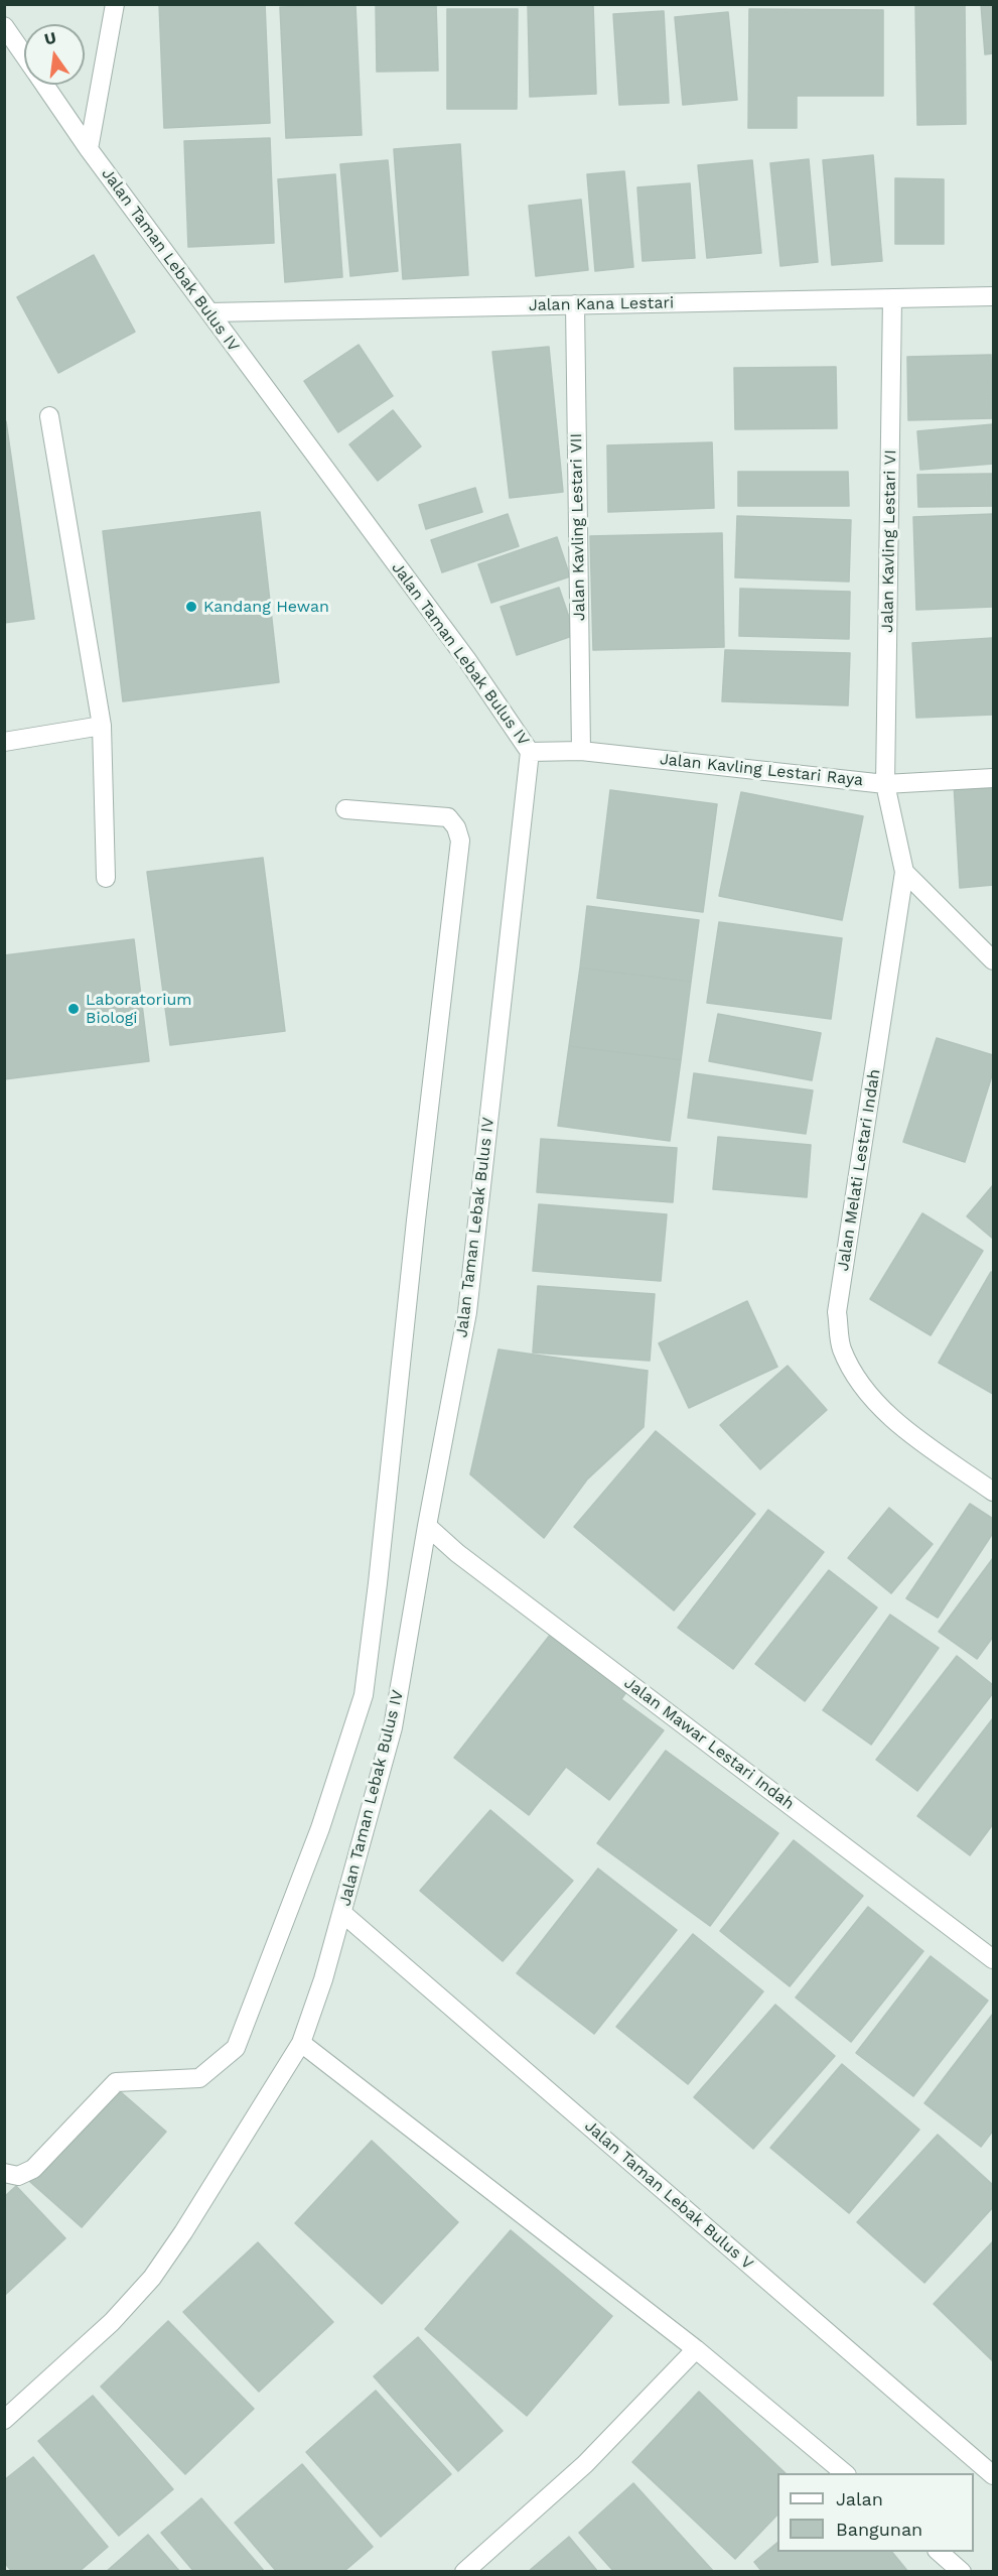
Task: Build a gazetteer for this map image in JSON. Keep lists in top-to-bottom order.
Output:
{
  "streets": {
    "street": [
      "Jalan Taman Lebak Bulus IV",
      "Jalan Kana Lestari",
      "Jalan Kavling Lestari VII",
      "Jalan Kavling Lestari VI",
      "Jalan Kavling Lestari Raya",
      "Jalan Melati Lestari Indah",
      "Jalan Mawar Lestari Indah",
      "Jalan Taman Lebak Bulus V"
    ]
  },
  "crossings": [
    ["Jalan Taman Lebak Bulus IV", "Jalan Kana Lestari"],
    ["Jalan Taman Lebak Bulus IV", "Jalan Kavling Lestari Raya"],
    ["Jalan Taman Lebak Bulus IV", "Jalan Mawar Lestari Indah"],
    ["Jalan Taman Lebak Bulus IV", "Jalan Taman Lebak Bulus V"],
    ["Jalan Kana Lestari", "Jalan Kavling Lestari VII"],
    ["Jalan Kana Lestari", "Jalan Kavling Lestari VI"],
    ["Jalan Kavling Lestari VII", "Jalan Kavling Lestari Raya"],
    ["Jalan Kavling Lestari VI", "Jalan Kavling Lestari Raya"],
    ["Jalan Kavling Lestari VI", "Jalan Melati Lestari Indah"],
    ["Jalan Kavling Lestari Raya", "Jalan Melati Lestari Indah"]
  ],
  "places": ["Kandang Hewan", "Laboratorium Biologi"],
  "legend": ["Jalan", "Bangunan"],
  "north": "top"
}
